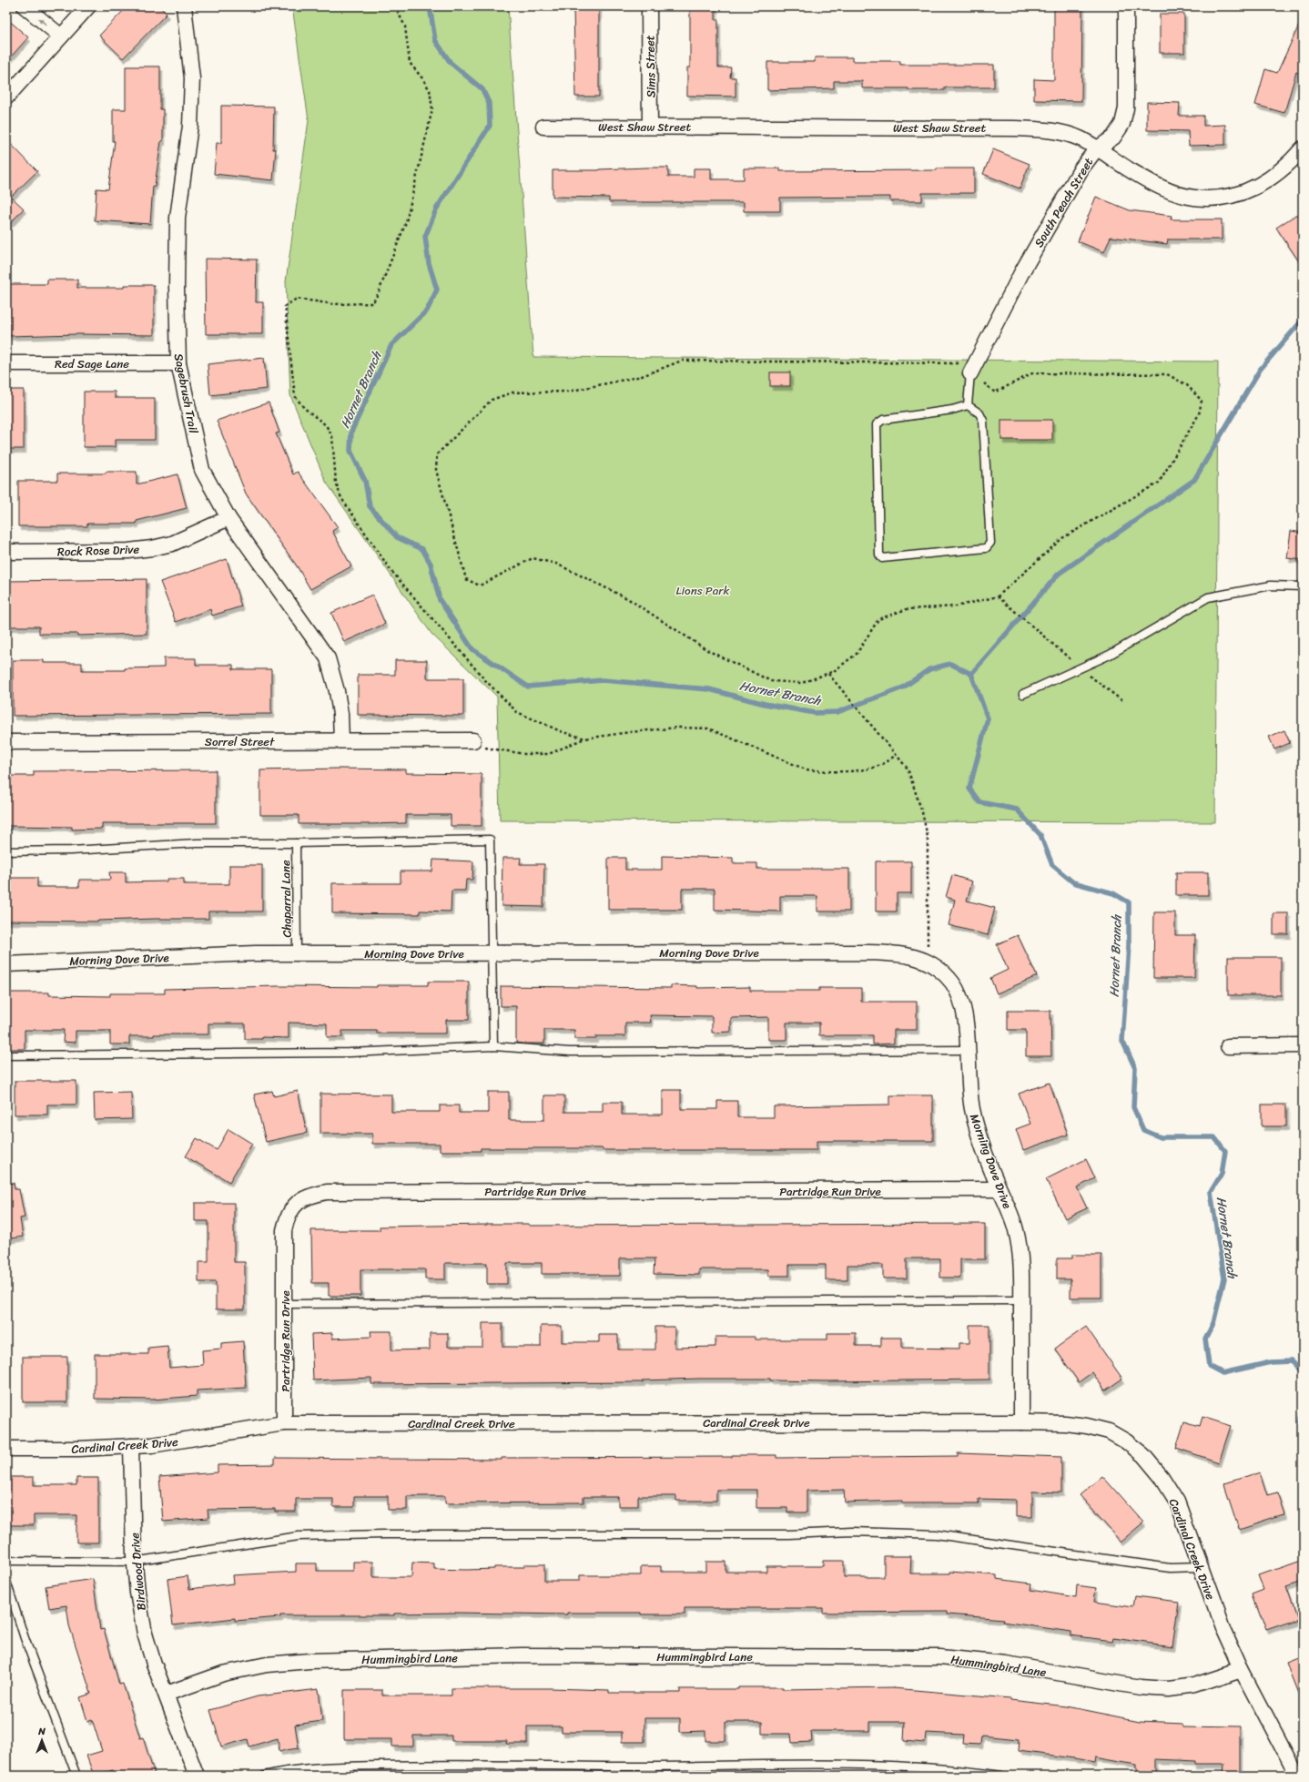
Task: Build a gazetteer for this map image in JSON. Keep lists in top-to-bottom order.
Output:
{
  "streets": {
    "street": [
      "Sims Street",
      "West Shaw Street",
      "South Peach Street",
      "Red Sage Lane",
      "Sagebrush Trail",
      "Rock Rose Drive",
      "Sorrel Street",
      "Morning Dove Drive",
      "Partridge Run Drive",
      "Cardinal Creek Drive",
      "Birdwood Drive",
      "Hummingbird Lane"
    ],
    "lane": ["Chaparral Lane"]
  },
  "crossings": [
    ["Sims Street", "West Shaw Street"],
    ["West Shaw Street", "South Peach Street"],
    ["Red Sage Lane", "Sagebrush Trail"],
    ["Sagebrush Trail", "Rock Rose Drive"],
    ["Sagebrush Trail", "Sorrel Street"],
    ["Chaparral Lane", "Morning Dove Drive"],
    ["Morning Dove Drive", "Partridge Run Drive"],
    ["Morning Dove Drive", "Cardinal Creek Drive"],
    ["Partridge Run Drive", "Cardinal Creek Drive"],
    ["Cardinal Creek Drive", "Birdwood Drive"],
    ["Cardinal Creek Drive", "Hummingbird Lane"],
    ["Birdwood Drive", "Hummingbird Lane"]
  ],
  "water": ["Hornet Branch"],
  "parks": ["Lions Park"],
  "north": "top"
}
